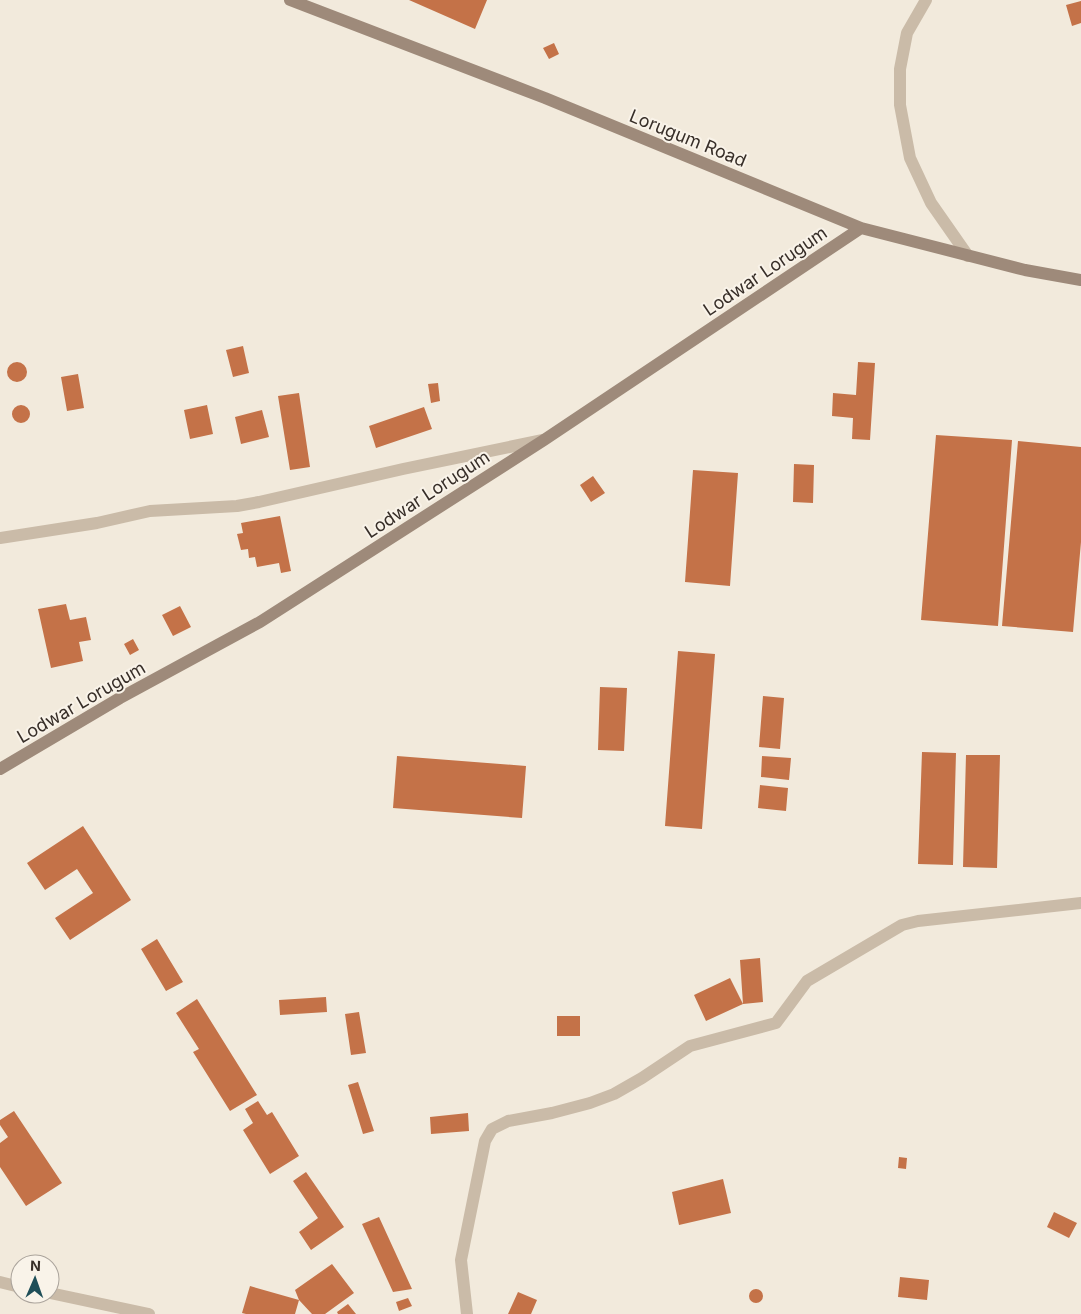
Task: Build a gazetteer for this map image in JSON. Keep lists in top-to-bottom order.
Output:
{
  "streets": {
    "street": ["Lorugum Road", "Lodwar Lorugum"]
  },
  "crossings": [
    ["Lorugum Road", "Lodwar Lorugum"]
  ],
  "north": "top"
}
